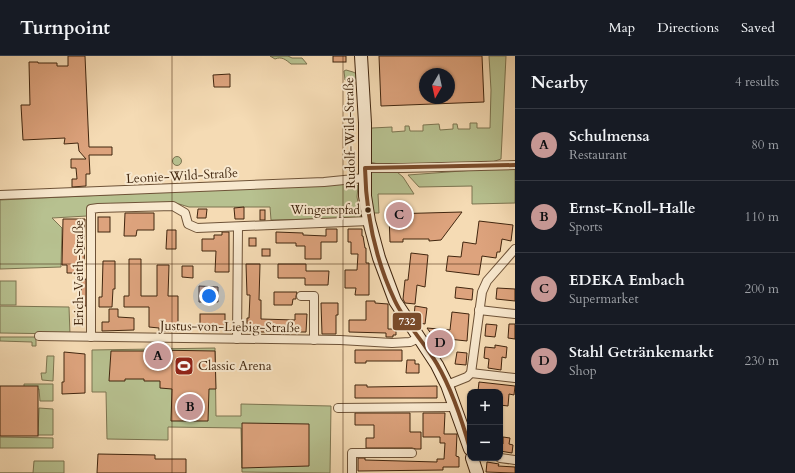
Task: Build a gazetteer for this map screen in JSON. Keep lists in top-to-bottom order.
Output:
{
  "streets": {
    "street": [
      "Rudolf-Wild-Straße",
      "Leonie-Wild-Straße",
      "Erich-Veith-Straße",
      "Justus-von-Liebig-Straße"
    ]
  },
  "crossings": [
    ["Rudolf-Wild-Straße", "Leonie-Wild-Straße"],
    ["Rudolf-Wild-Straße", "Justus-von-Liebig-Straße"],
    ["Erich-Veith-Straße", "Justus-von-Liebig-Straße"]
  ],
  "places": {
    "other": ["Wingertspfad"],
    "sports": ["Classic Arena"]
  },
  "lines": ["transit line 732"],
  "north": "bottom",
  "page": {
    "header": "Turnpoint",
    "nav": ["Map", "Directions", "Saved"],
    "heading": ["Nearby", "4 results"],
    "list": [
      {
        "mark": "A",
        "name": "Schulmensa",
        "note": "Restaurant",
        "value": "80 m"
      },
      {
        "mark": "B",
        "name": "Ernst-Knoll-Halle",
        "note": "Sports",
        "value": "110 m"
      },
      {
        "mark": "C",
        "name": "EDEKA Embach",
        "note": "Supermarket",
        "value": "200 m"
      },
      {
        "mark": "D",
        "name": "Stahl Getränkemarkt",
        "note": "Shop",
        "value": "230 m"
      }
    ],
    "pins": [
      "C",
      "D",
      "A",
      "B"
    ],
    "map_buttons": ["+", "−"]
  }
}
